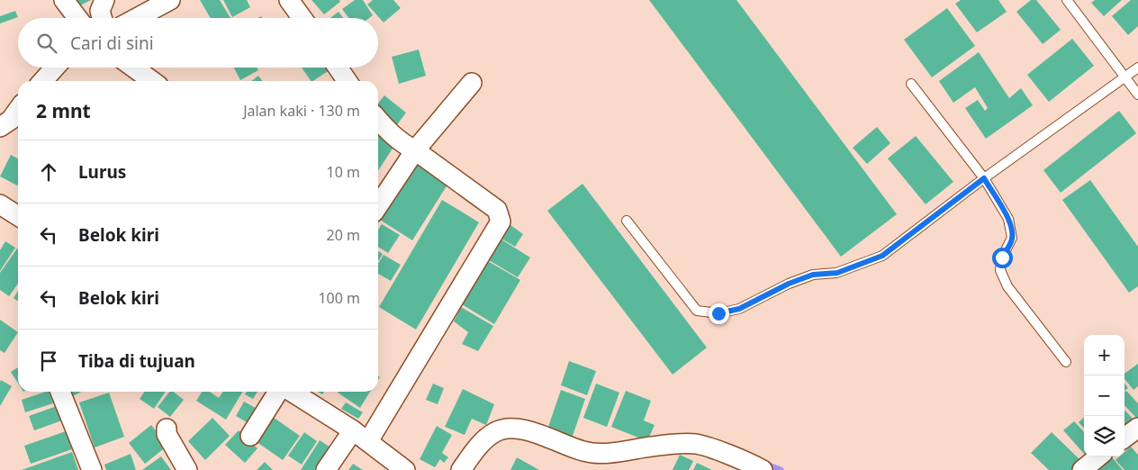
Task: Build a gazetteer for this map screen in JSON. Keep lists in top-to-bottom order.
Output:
{
  "page": {
    "search": "Cari di sini",
    "heading": ["2 mnt", "Jalan kaki · 130 m"],
    "list": [
      ["Lurus", "10 m"],
      ["Belok kiri", "20 m"],
      ["Belok kiri", "100 m"],
      "Tiba di tujuan"
    ],
    "map_buttons": ["+", "−"]
  }
}
